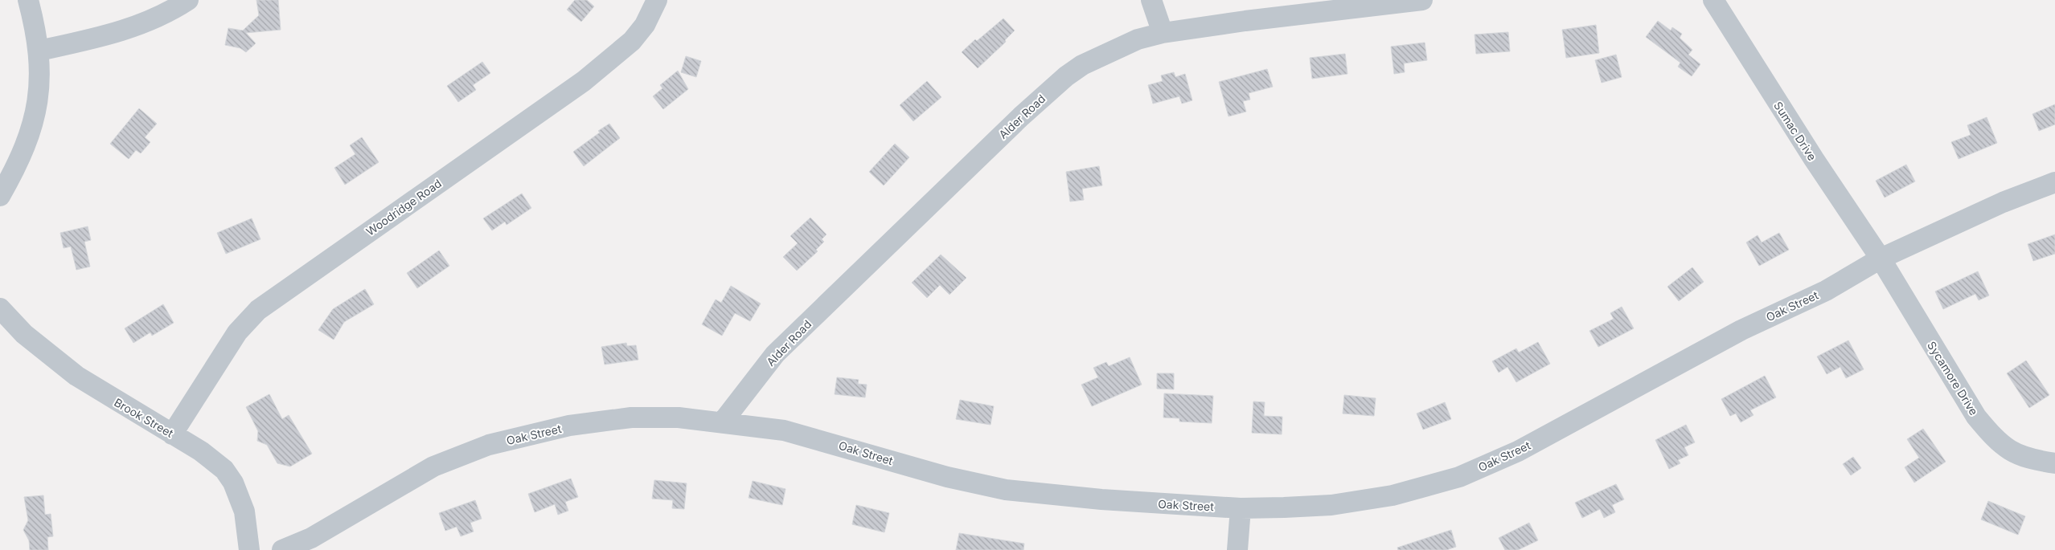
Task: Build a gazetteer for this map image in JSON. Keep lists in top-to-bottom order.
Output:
{
  "streets": {
    "street": [
      "Alder Road",
      "Sumac Drive",
      "Woodridge Road",
      "Oak Street",
      "Sycamore Drive",
      "Brook Street"
    ]
  },
  "crossings": [
    ["Alder Road", "Oak Street"],
    ["Sumac Drive", "Oak Street"],
    ["Sumac Drive", "Sycamore Drive"],
    ["Woodridge Road", "Brook Street"],
    ["Oak Street", "Sycamore Drive"]
  ]
}
